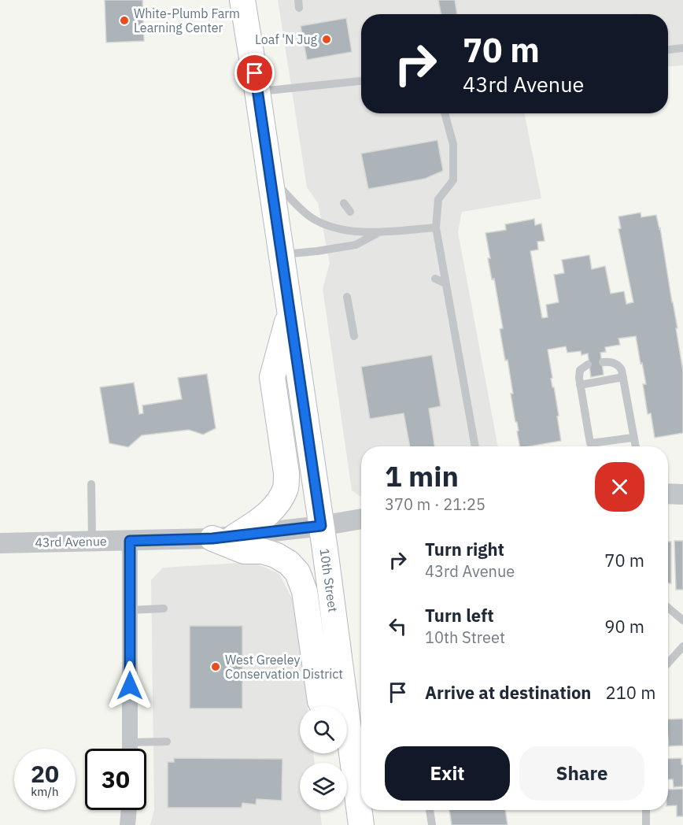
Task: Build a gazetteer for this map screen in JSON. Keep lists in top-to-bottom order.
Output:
{
  "streets": {
    "main road": ["10th Street"],
    "street": ["43rd Avenue"]
  },
  "crossings": [
    ["43rd Avenue", "10th Street"]
  ],
  "places": ["White-Plumb Farm Learning Center", "Loaf 'N Jug", "West Greeley Conservation District"],
  "page": {
    "turn": ["70 m", "43rd Avenue"],
    "heading": ["1 min", "370 m · 21:25"],
    "list": [
      {
        "name": "Turn right",
        "note": "43rd Avenue",
        "value": "70 m"
      },
      {
        "name": "Turn left",
        "note": "10th Street",
        "value": "90 m"
      },
      {
        "name": "Arrive at destination",
        "value": "210 m"
      }
    ],
    "buttons": ["Exit", "Share"],
    "speed": "20 km/h",
    "limit": "30"
  }
}
